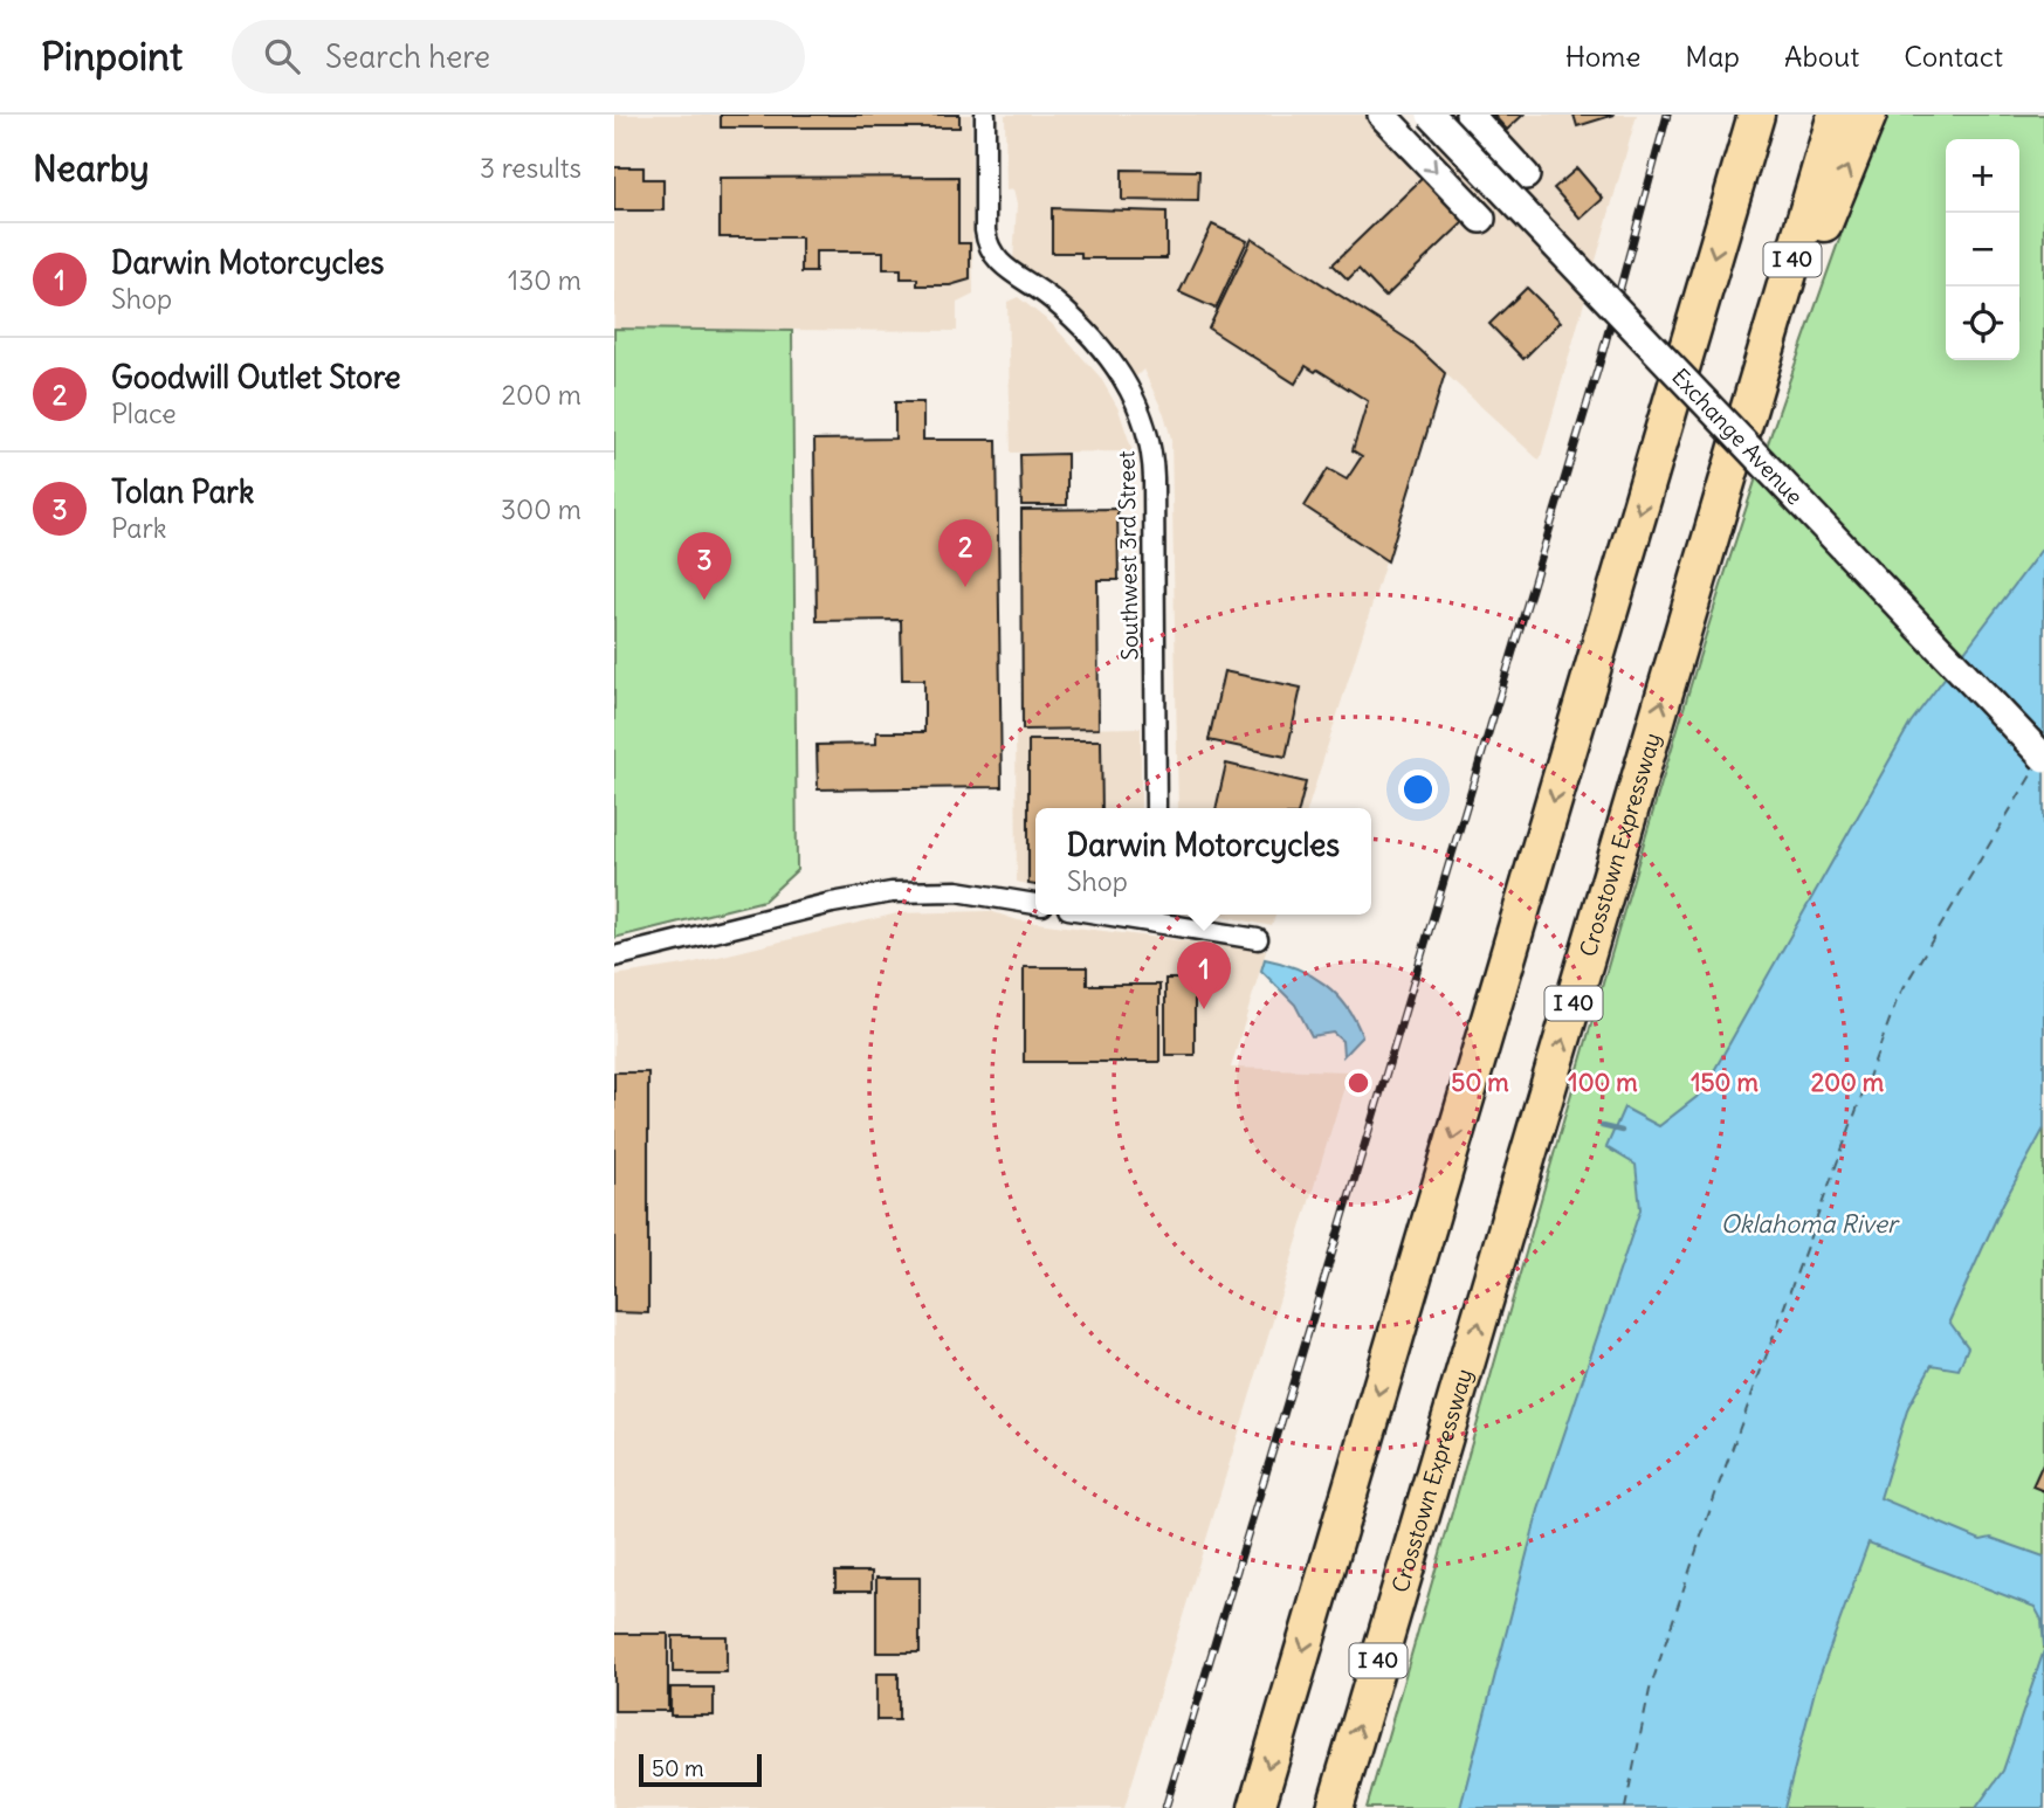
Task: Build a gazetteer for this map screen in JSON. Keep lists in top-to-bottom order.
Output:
{
  "streets": {
    "highway": ["I 40", "Crosstown Expressway"],
    "main road": ["Exchange Avenue"],
    "street": ["Southwest 3rd Street"]
  },
  "water": ["Oklahoma River"],
  "scale_bar": "50 m",
  "page": {
    "header": "Pinpoint",
    "search": "Search here",
    "nav": [
      "Home",
      "Map",
      "About",
      "Contact"
    ],
    "heading": ["Nearby", "3 results"],
    "map_buttons": ["+", "−"],
    "list": [
      {
        "mark": "1",
        "name": "Darwin Motorcycles",
        "note": "Shop",
        "value": "130 m"
      },
      {
        "mark": "2",
        "name": "Goodwill Outlet Store",
        "note": "Place",
        "value": "200 m"
      },
      {
        "mark": "3",
        "name": "Tolan Park",
        "note": "Park",
        "value": "300 m"
      }
    ],
    "pins": ["2", "3", "1"],
    "popup": ["Darwin Motorcycles", "Shop"],
    "scale": "50 m"
  },
  "rings": [
    "50 m",
    "100 m",
    "150 m",
    "200 m"
  ]
}
